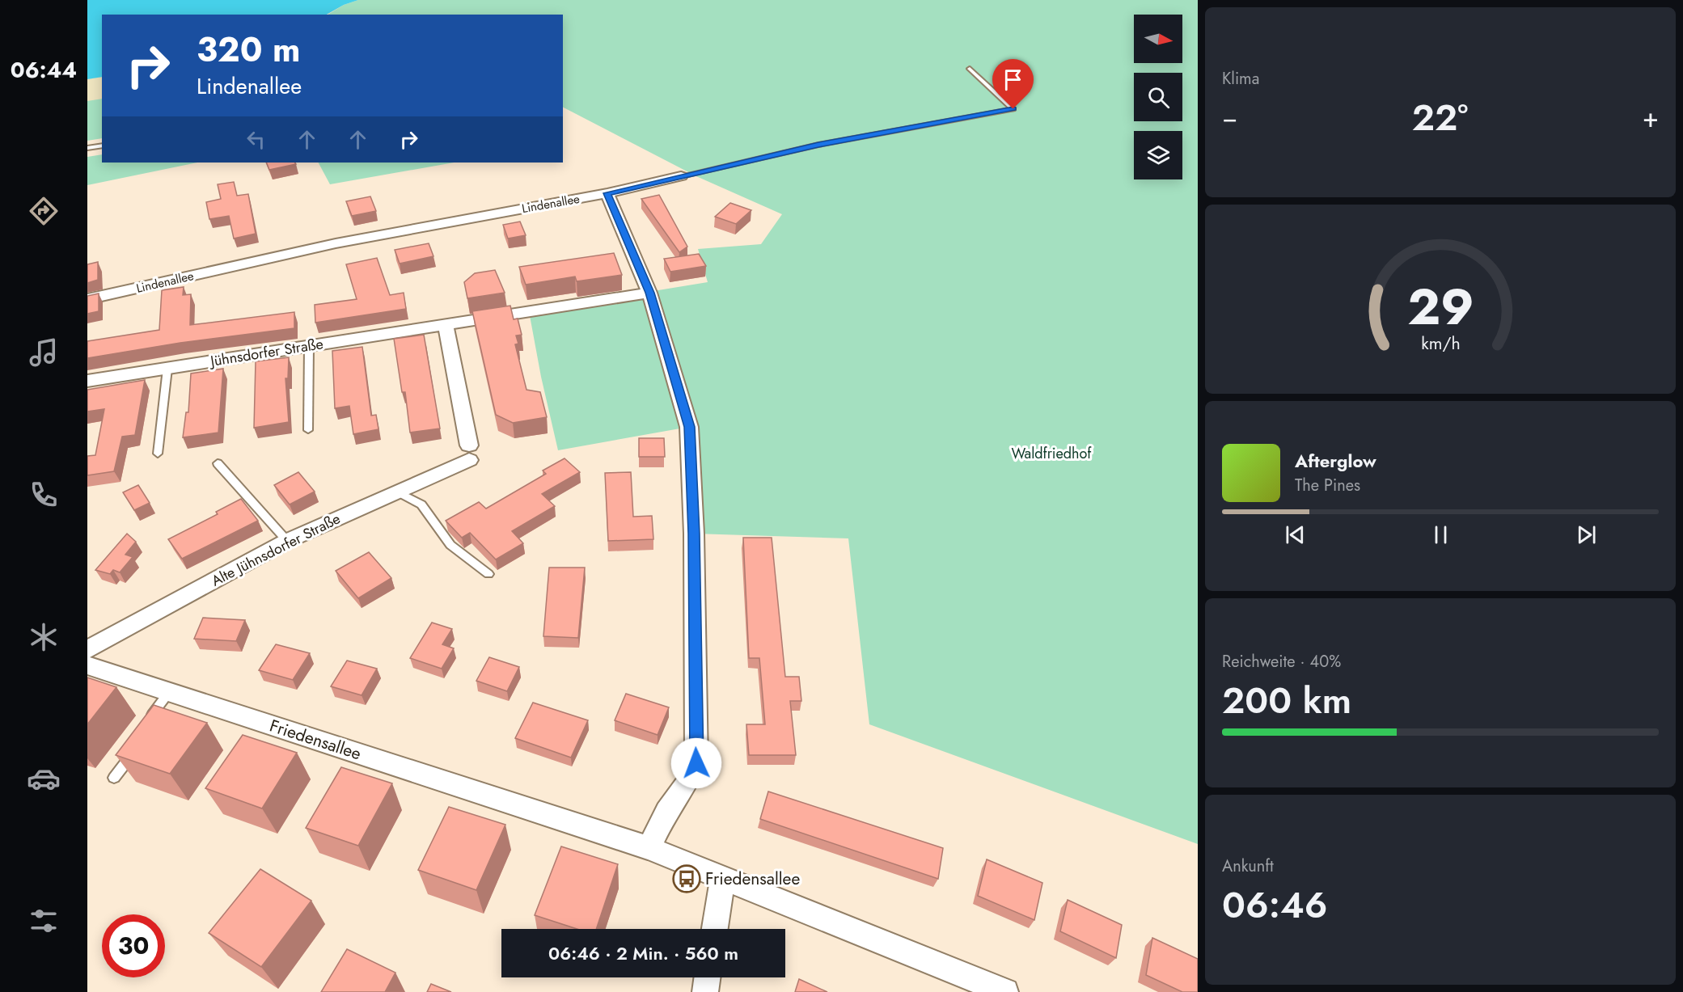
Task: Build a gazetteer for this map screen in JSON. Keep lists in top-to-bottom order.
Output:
{
  "streets": {
    "street": [
      "Lindenallee",
      "Jühnsdorfer Straße",
      "Alte Jühnsdorfer Straße",
      "Friedensallee"
    ]
  },
  "crossings": [
    ["Jühnsdorfer Straße", "Alte Jühnsdorfer Straße"]
  ],
  "parks": ["Waldfriedhof"],
  "places": {
    "bus stop": ["Friedensallee"]
  },
  "north": "right",
  "page": {
    "tabs": "06:44",
    "tile": [
      "Klima",
      ["Reichweite · 40%", "200 km"],
      ["Ankunft", "06:46"]
    ],
    "turn": ["320 m", "Lindenallee"],
    "heat": ["−", "22°", "+"],
    "song": ["Afterglow", "The Pines"],
    "limit": "30",
    "trip": "06:46 · 2 Min. · 560 m",
    "gauge": ["29", "km/h"]
  }
}
